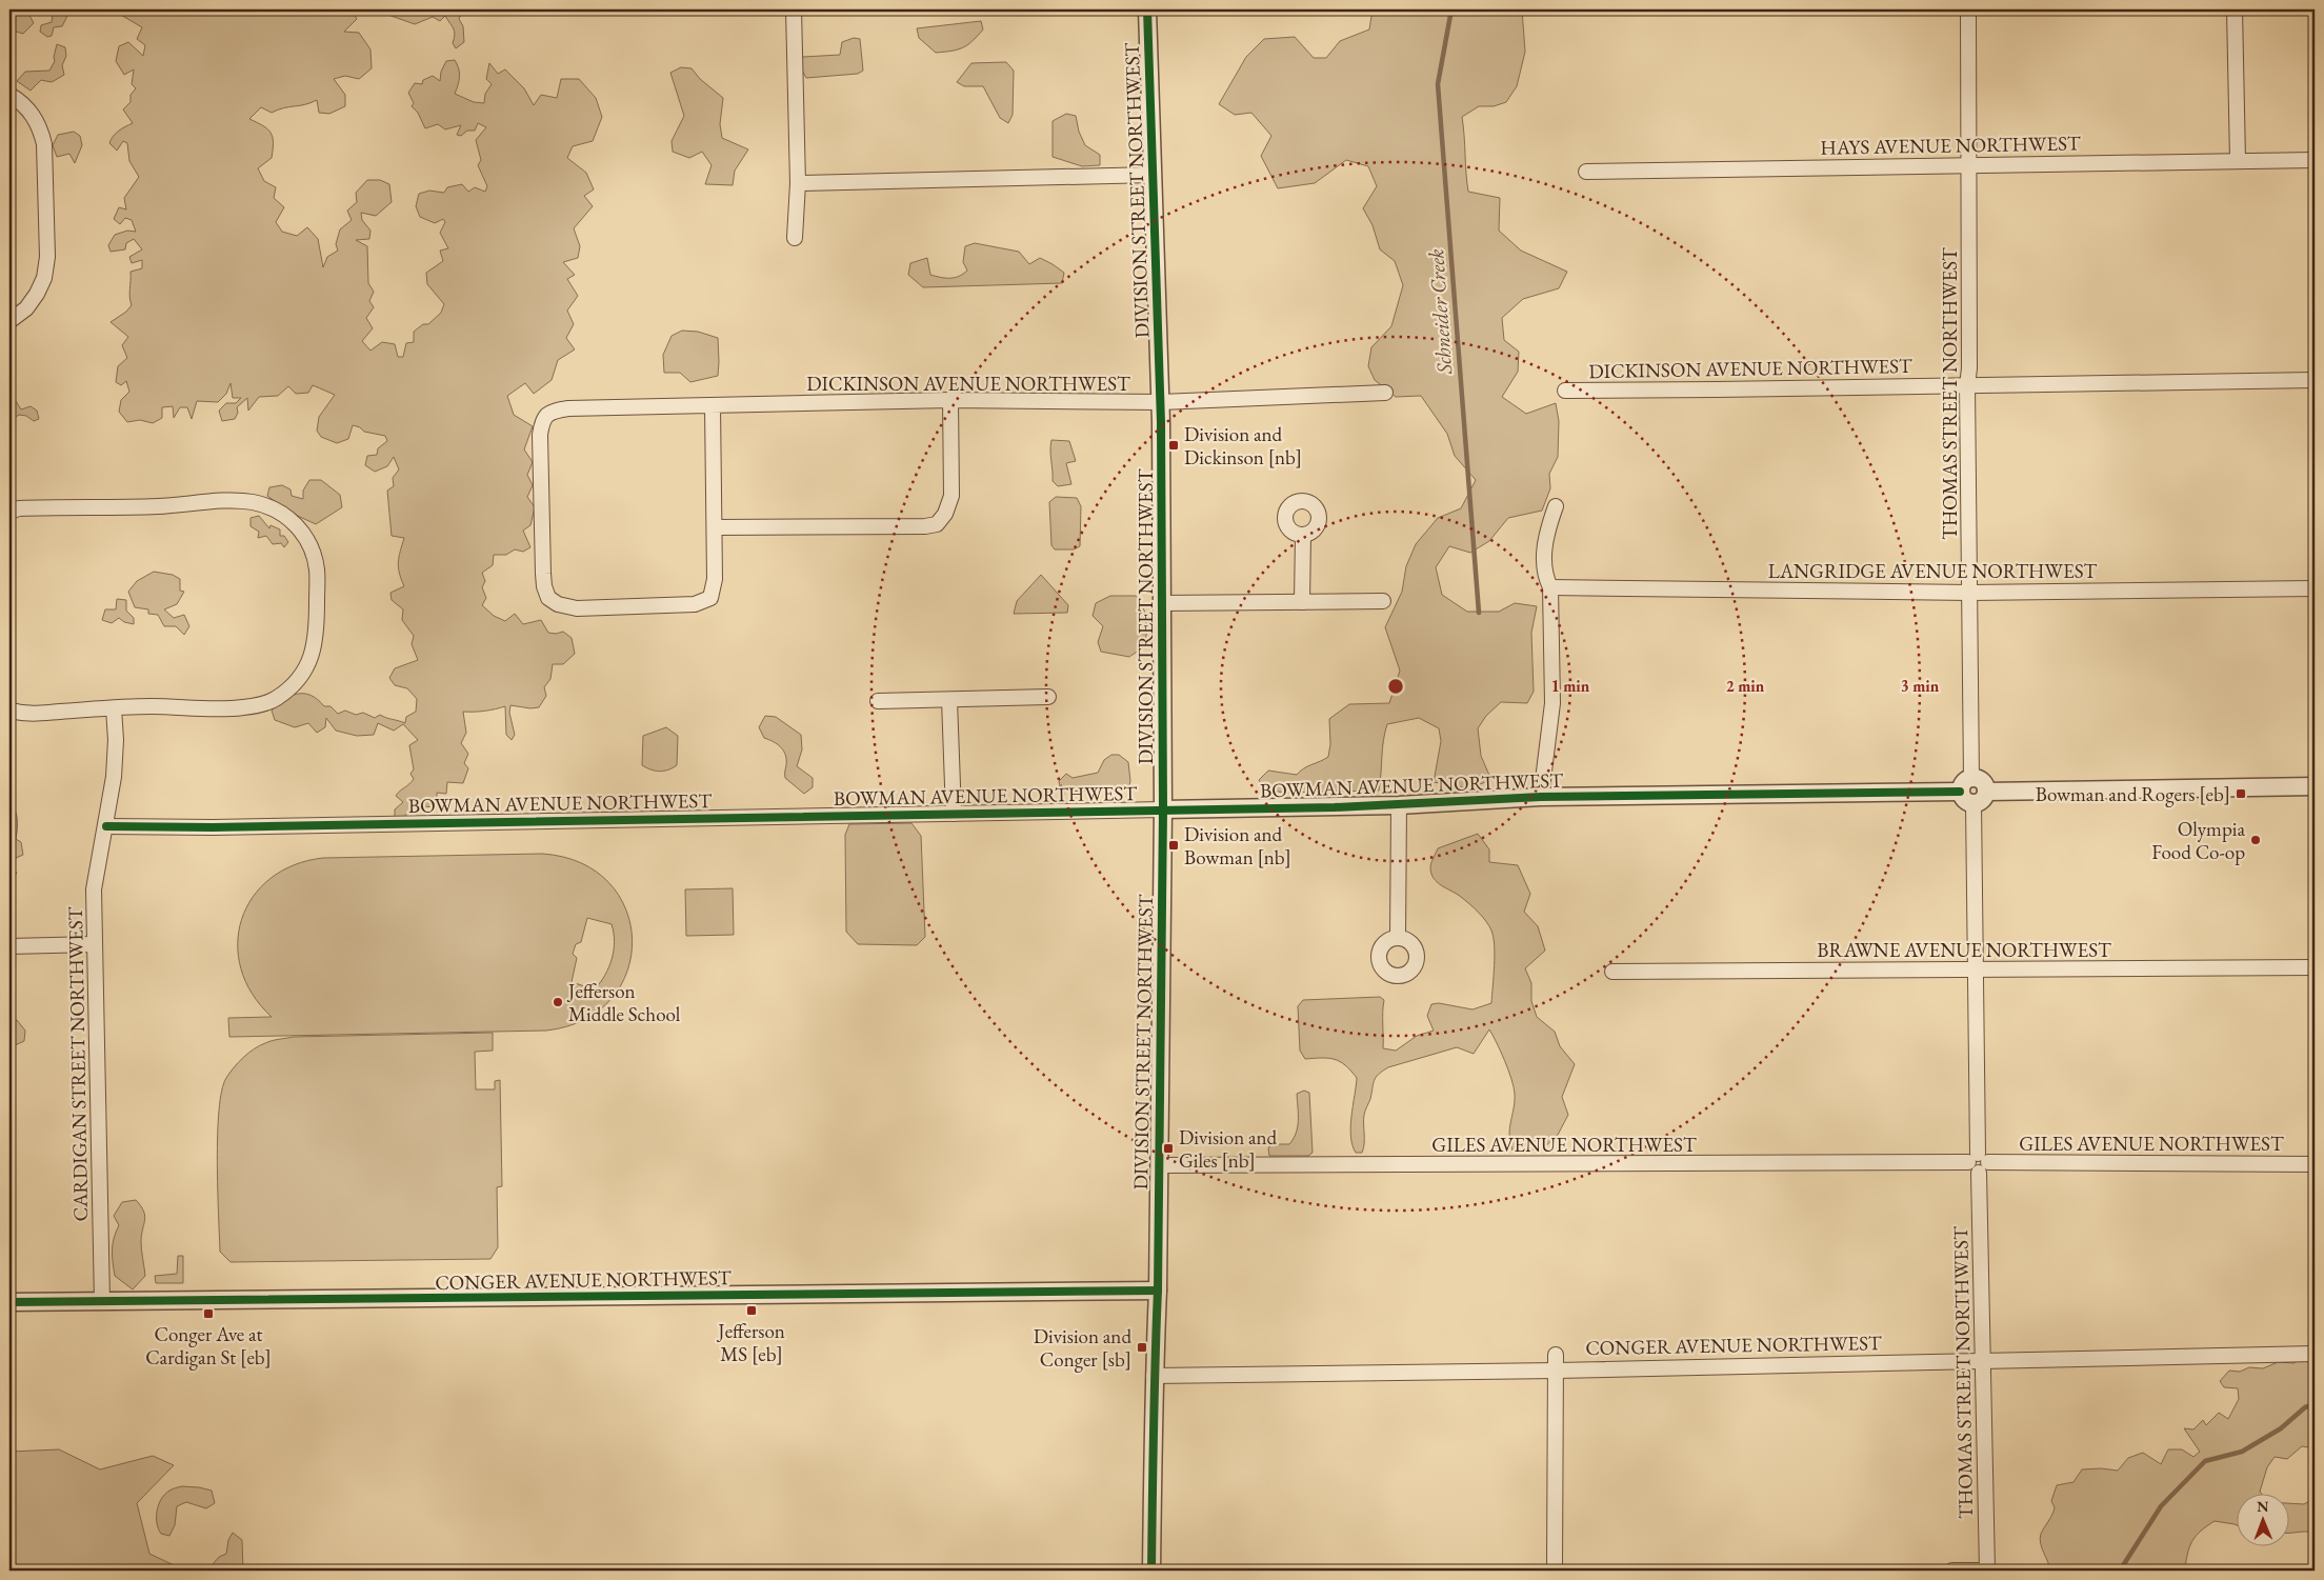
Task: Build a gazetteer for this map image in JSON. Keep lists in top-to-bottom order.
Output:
{
  "streets": {
    "street": [
      "HAYS AVENUE NORTHWEST",
      "DIVISION STREET NORTHWEST",
      "DICKINSON AVENUE NORTHWEST",
      "THOMAS STREET NORTHWEST",
      "LANGRIDGE AVENUE NORTHWEST",
      "BOWMAN AVENUE NORTHWEST",
      "BRAWNE AVENUE NORTHWEST",
      "CARDIGAN STREET NORTHWEST",
      "GILES AVENUE NORTHWEST",
      "CONGER AVENUE NORTHWEST"
    ]
  },
  "crossings": [
    ["HAYS AVENUE NORTHWEST", "THOMAS STREET NORTHWEST"],
    ["DIVISION STREET NORTHWEST", "DICKINSON AVENUE NORTHWEST"],
    ["DIVISION STREET NORTHWEST", "BOWMAN AVENUE NORTHWEST"],
    ["DIVISION STREET NORTHWEST", "GILES AVENUE NORTHWEST"],
    ["DIVISION STREET NORTHWEST", "CONGER AVENUE NORTHWEST"],
    ["DICKINSON AVENUE NORTHWEST", "THOMAS STREET NORTHWEST"],
    ["THOMAS STREET NORTHWEST", "LANGRIDGE AVENUE NORTHWEST"],
    ["THOMAS STREET NORTHWEST", "BOWMAN AVENUE NORTHWEST"],
    ["THOMAS STREET NORTHWEST", "BRAWNE AVENUE NORTHWEST"],
    ["THOMAS STREET NORTHWEST", "GILES AVENUE NORTHWEST"],
    ["THOMAS STREET NORTHWEST", "CONGER AVENUE NORTHWEST"],
    ["BOWMAN AVENUE NORTHWEST", "CARDIGAN STREET NORTHWEST"],
    ["CARDIGAN STREET NORTHWEST", "CONGER AVENUE NORTHWEST"]
  ],
  "water": ["Schneider Creek"],
  "places": {
    "transit": [
      "Division and Dickinson [nb]",
      "Bowman and Rogers [eb]",
      "Division and Bowman [nb]",
      "Division and Giles [nb]",
      "Jefferson MS [eb]",
      "Conger Ave at Cardigan St [eb]",
      "Division and Conger [sb]"
    ],
    "other": ["Olympia Food Co-op", "Jefferson Middle School"]
  },
  "north": "top",
  "rings": ["1 min", "2 min", "3 min"]
}
